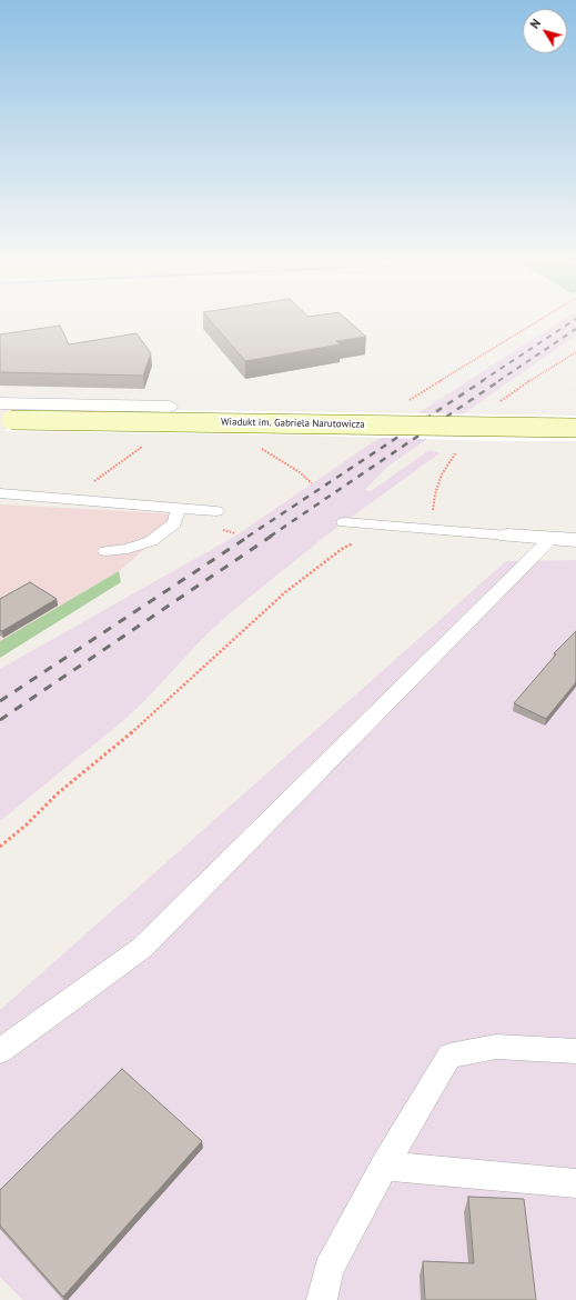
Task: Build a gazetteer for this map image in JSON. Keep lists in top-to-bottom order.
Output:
{
  "streets": {
    "main road": ["Wiadukt im. Gabriela Narutowicza"]
  },
  "north": "top left"
}
